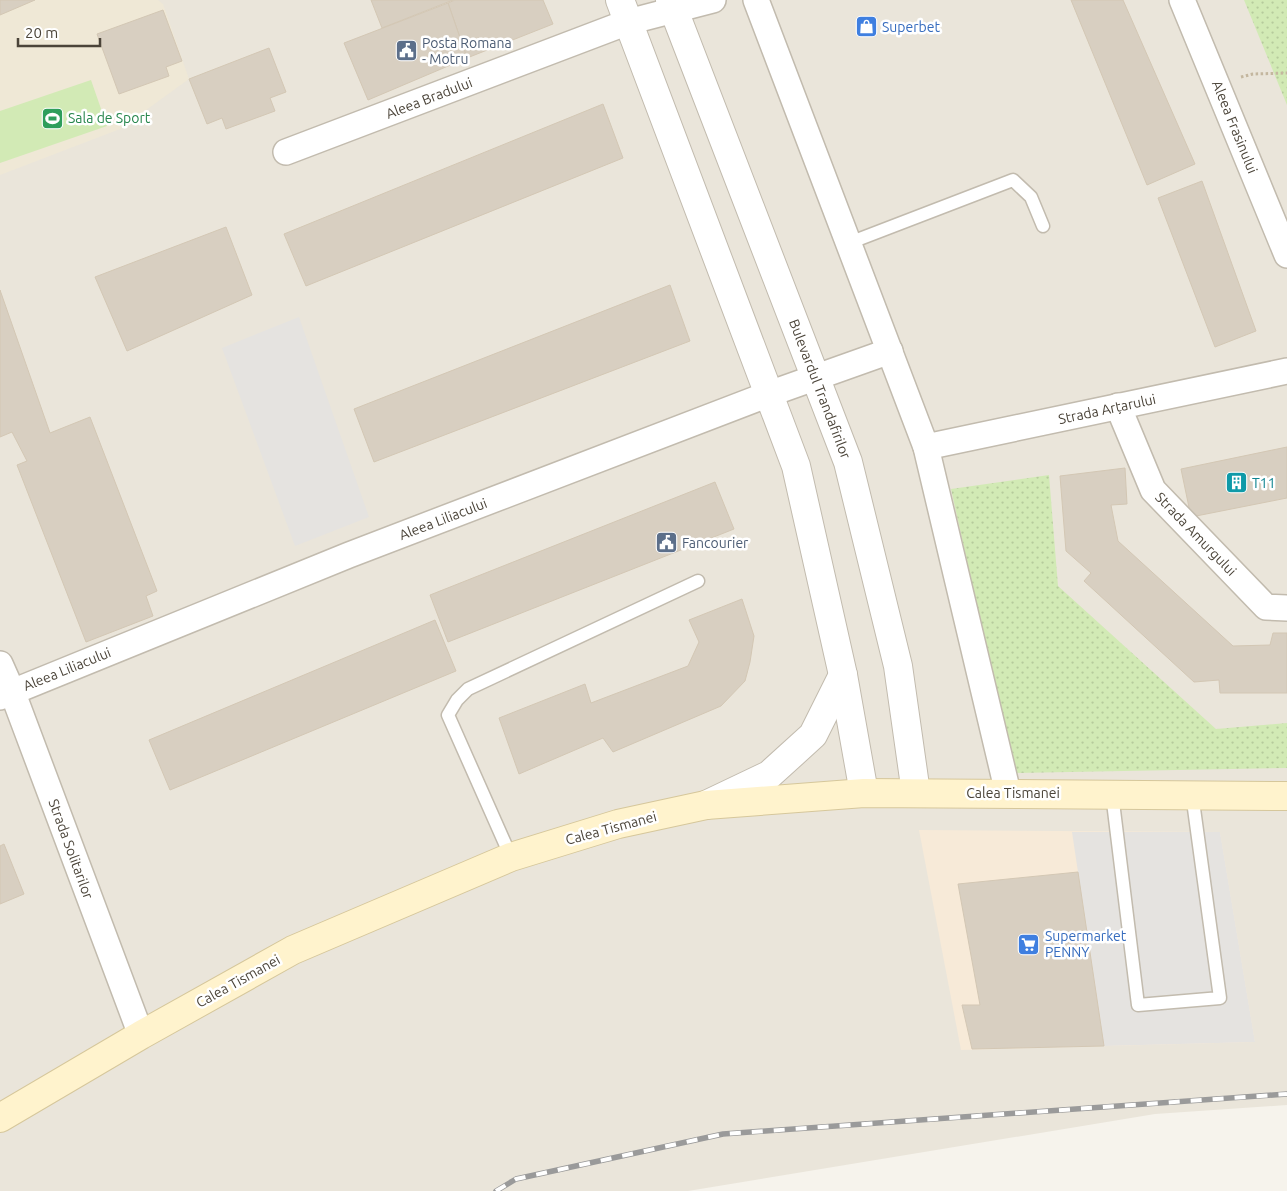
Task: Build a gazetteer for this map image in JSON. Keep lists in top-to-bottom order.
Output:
{
  "streets": {
    "main road": ["Calea Tismanei"],
    "street": [
      "Aleea Bradului",
      "Aleea Frasinului",
      "Bulevardul Trandafirilor",
      "Strada Arțarului",
      "Aleea Liliacului",
      "Strada Amurgului",
      "Strada Solitarilor"
    ]
  },
  "crossings": [
    ["Aleea Bradului", "Bulevardul Trandafirilor"],
    ["Bulevardul Trandafirilor", "Aleea Liliacului"],
    ["Bulevardul Trandafirilor", "Calea Tismanei"],
    ["Strada Arțarului", "Strada Amurgului"],
    ["Aleea Liliacului", "Strada Solitarilor"],
    ["Calea Tismanei", "Strada Solitarilor"]
  ],
  "places": {
    "shop": ["Superbet"],
    "public building": ["Posta Romana - Motru", "Fancourier"],
    "sports": ["Sala de Sport"],
    "building": ["T11"],
    "supermarket": ["Supermarket PENNY"]
  },
  "scale_bar": "20 m"
}
